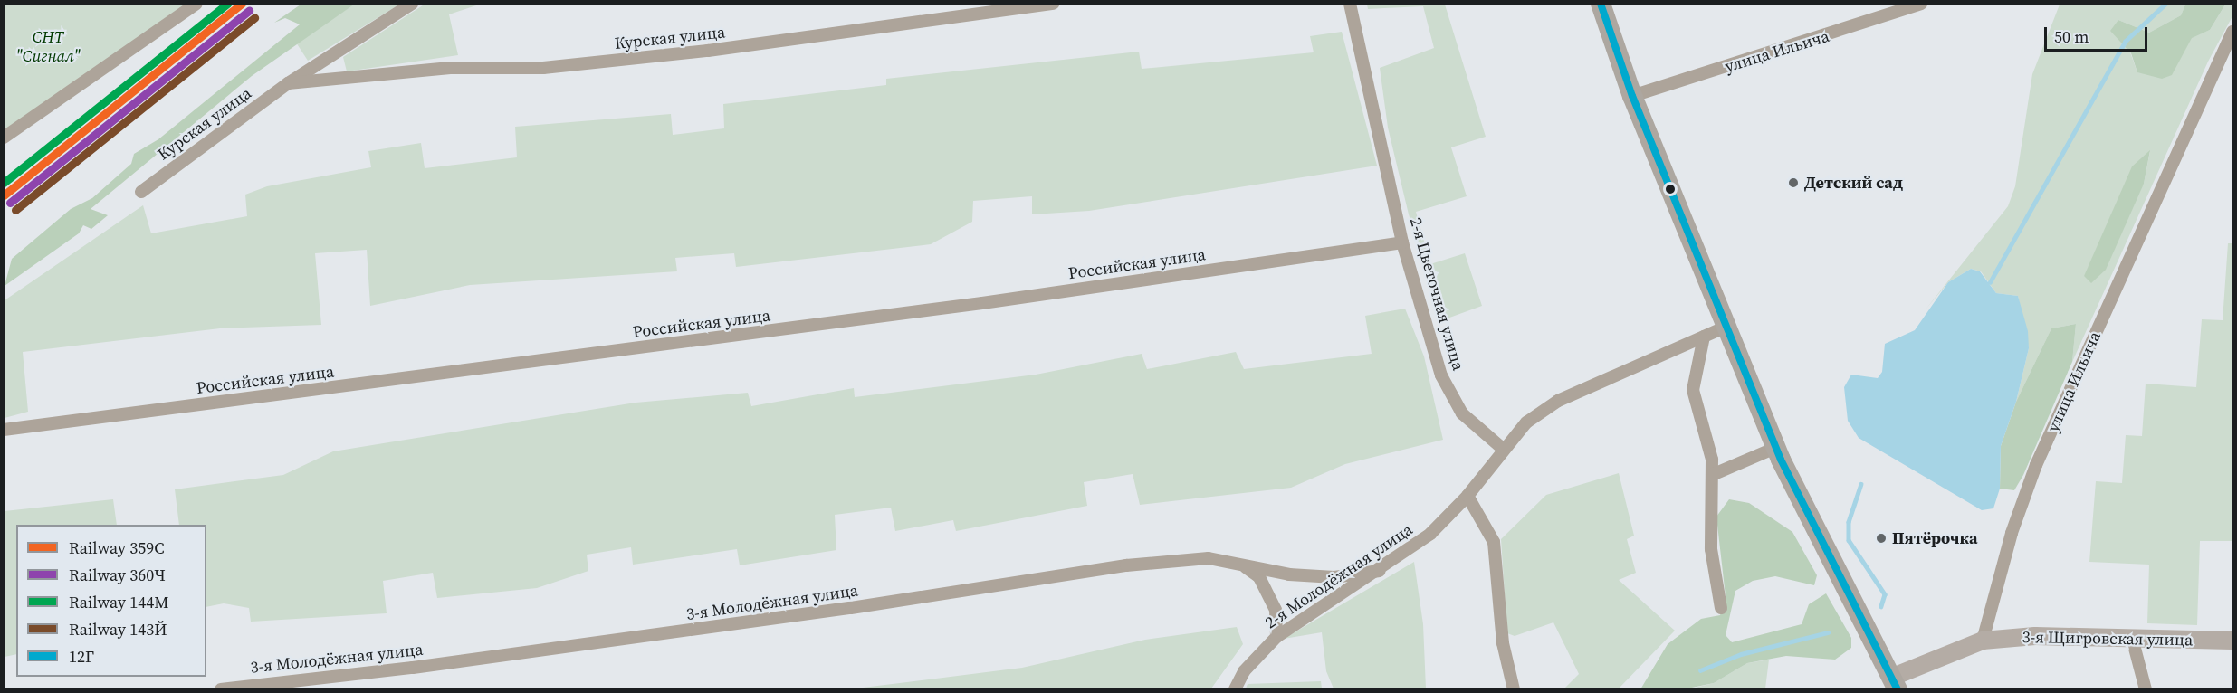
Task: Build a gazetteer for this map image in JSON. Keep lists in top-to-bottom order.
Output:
{
  "streets": {
    "street": [
      "Курская улица",
      "улица Ильича",
      "Российская улица",
      "2-я Цветочная улица",
      "2-я Молодёжная улица",
      "3-я Молодёжная улица",
      "3-я Щигровская улица"
    ]
  },
  "crossings": [
    ["улица Ильича", "3-я Щигровская улица"],
    ["Российская улица", "2-я Цветочная улица"],
    ["2-я Цветочная улица", "2-я Молодёжная улица"],
    ["2-я Молодёжная улица", "3-я Молодёжная улица"]
  ],
  "parks": ["СНТ \"Сигнал\""],
  "places": ["Детский сад", "Пятёрочка"],
  "lines": [
    "rail line 359С",
    "rail line 144М",
    "transit line 12Г",
    "rail line 360Ч",
    "rail line 143Й"
  ],
  "legend": [
    "Railway 359С",
    "Railway 360Ч",
    "Railway 144М",
    "Railway 143Й",
    "12Г"
  ],
  "scale_bar": "50 m"
}
